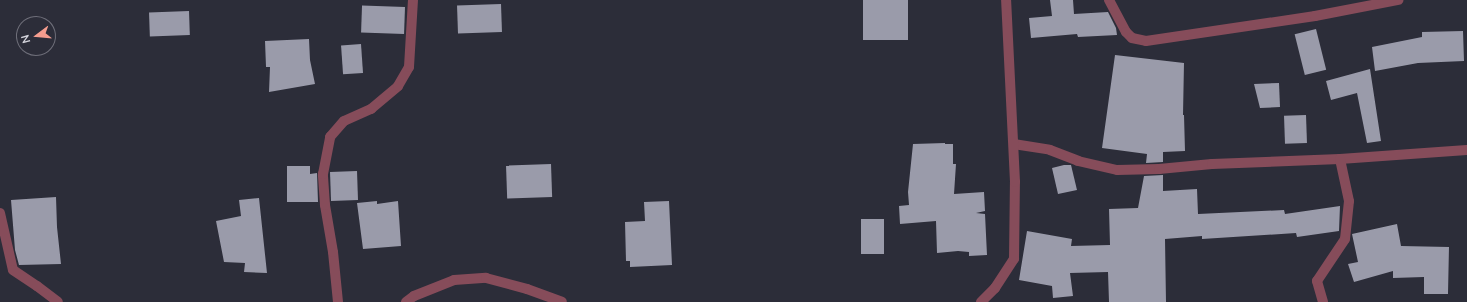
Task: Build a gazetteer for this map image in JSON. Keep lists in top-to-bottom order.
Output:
{
  "north": "left"
}
